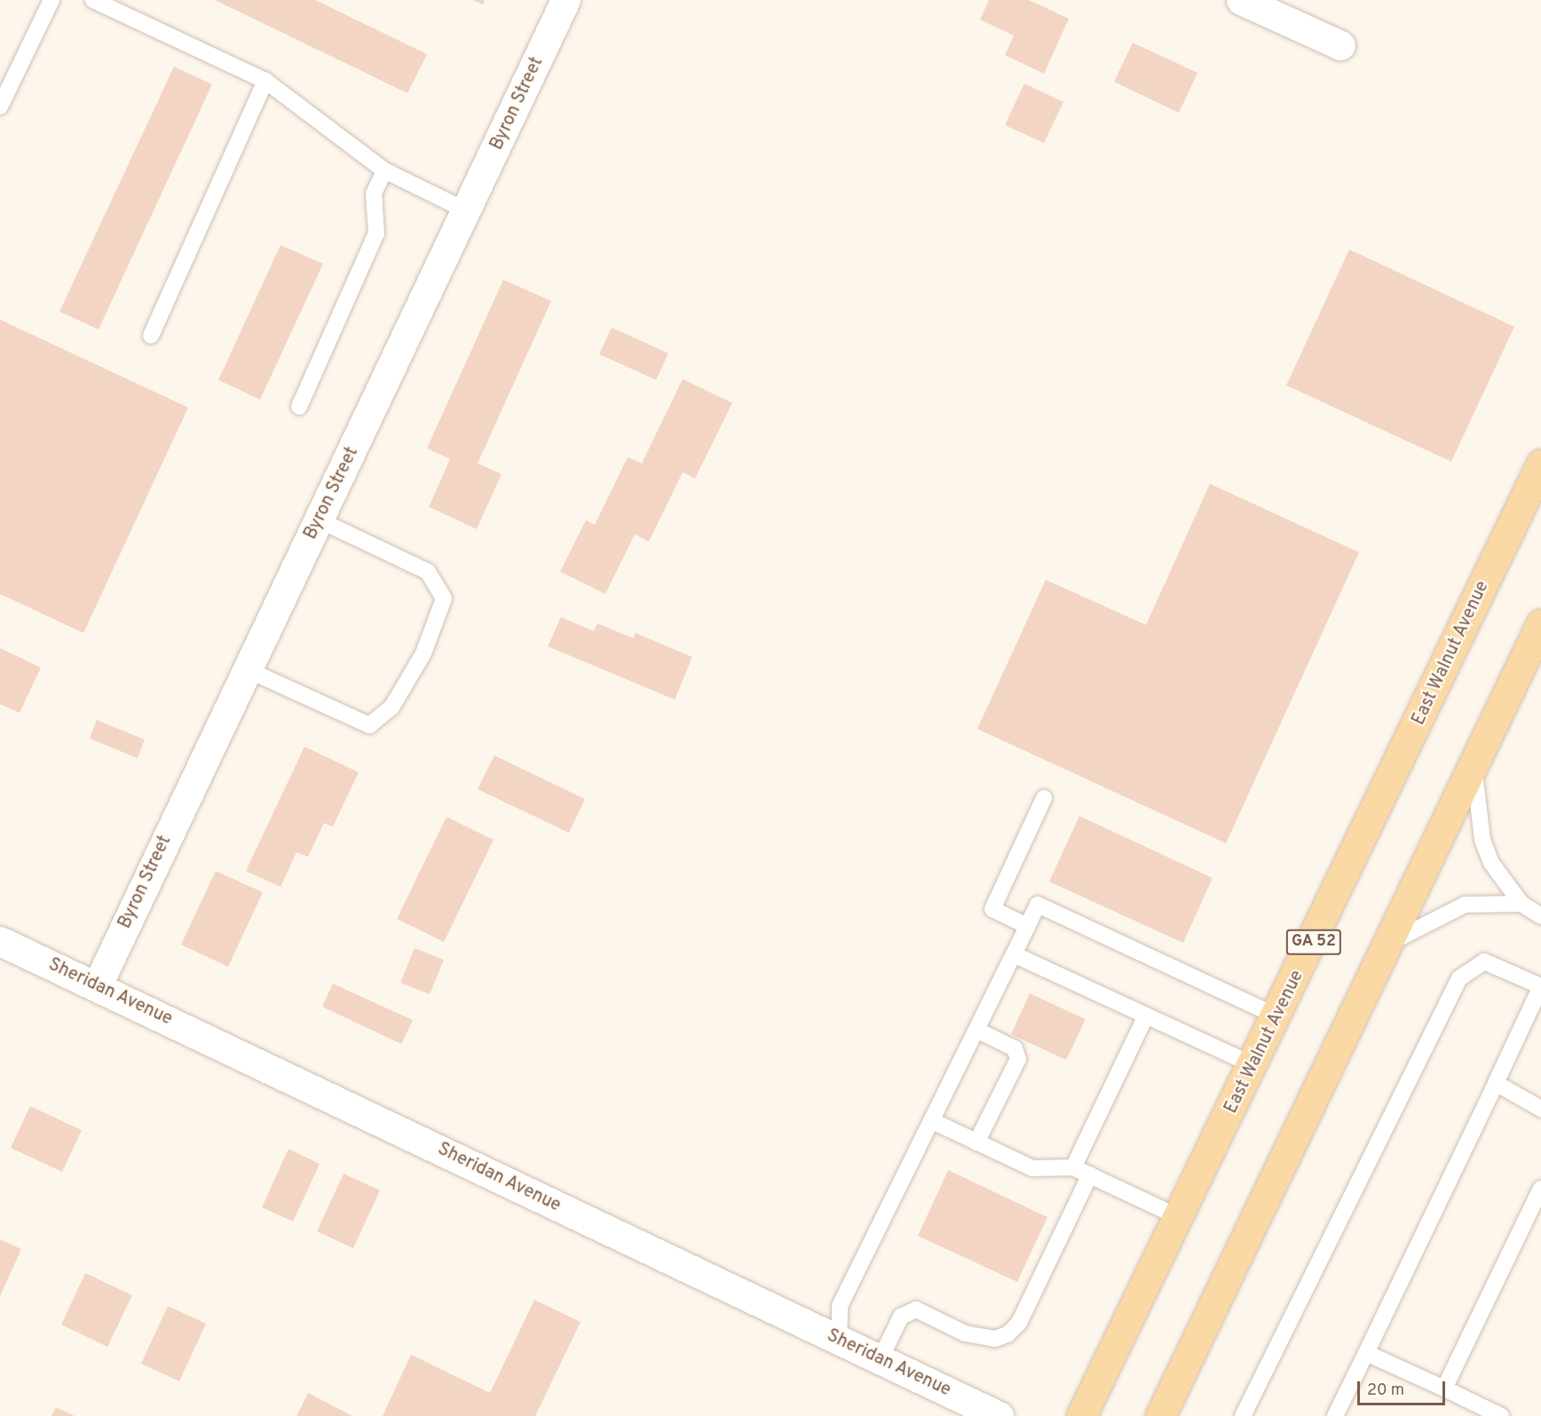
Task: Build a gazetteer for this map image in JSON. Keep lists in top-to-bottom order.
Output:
{
  "streets": {
    "main road": ["East Walnut Avenue", "GA 52"],
    "street": ["Byron Street", "Sheridan Avenue"]
  },
  "crossings": [
    ["Byron Street", "Sheridan Avenue"]
  ],
  "scale_bar": "20 m"
}
